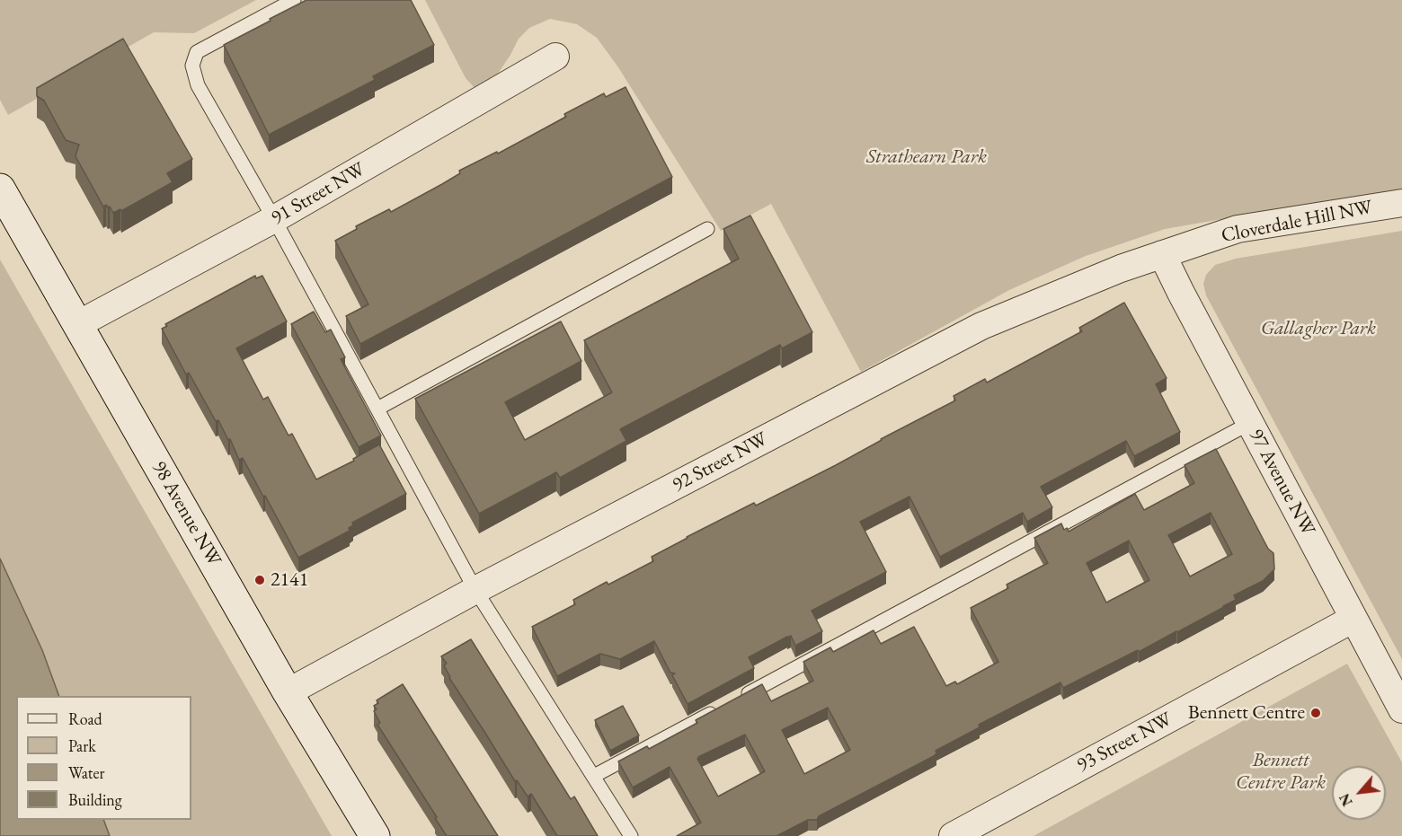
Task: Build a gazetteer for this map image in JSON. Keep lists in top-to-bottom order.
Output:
{
  "streets": {
    "main road": ["98 Avenue NW"],
    "street": [
      "91 Street NW",
      "Cloverdale Hill NW",
      "92 Street NW",
      "97 Avenue NW",
      "93 Street NW"
    ]
  },
  "crossings": [
    ["91 Street NW", "98 Avenue NW"],
    ["Cloverdale Hill NW", "92 Street NW"],
    ["Cloverdale Hill NW", "97 Avenue NW"],
    ["92 Street NW", "97 Avenue NW"],
    ["92 Street NW", "98 Avenue NW"],
    ["97 Avenue NW", "93 Street NW"]
  ],
  "parks": ["Strathearn Park", "Gallagher Park", "Bennett Centre Park"],
  "places": ["2141", "Bennett Centre"],
  "legend": [
    "Road",
    "Park",
    "Water",
    "Building"
  ],
  "north": "bottom left"
}
